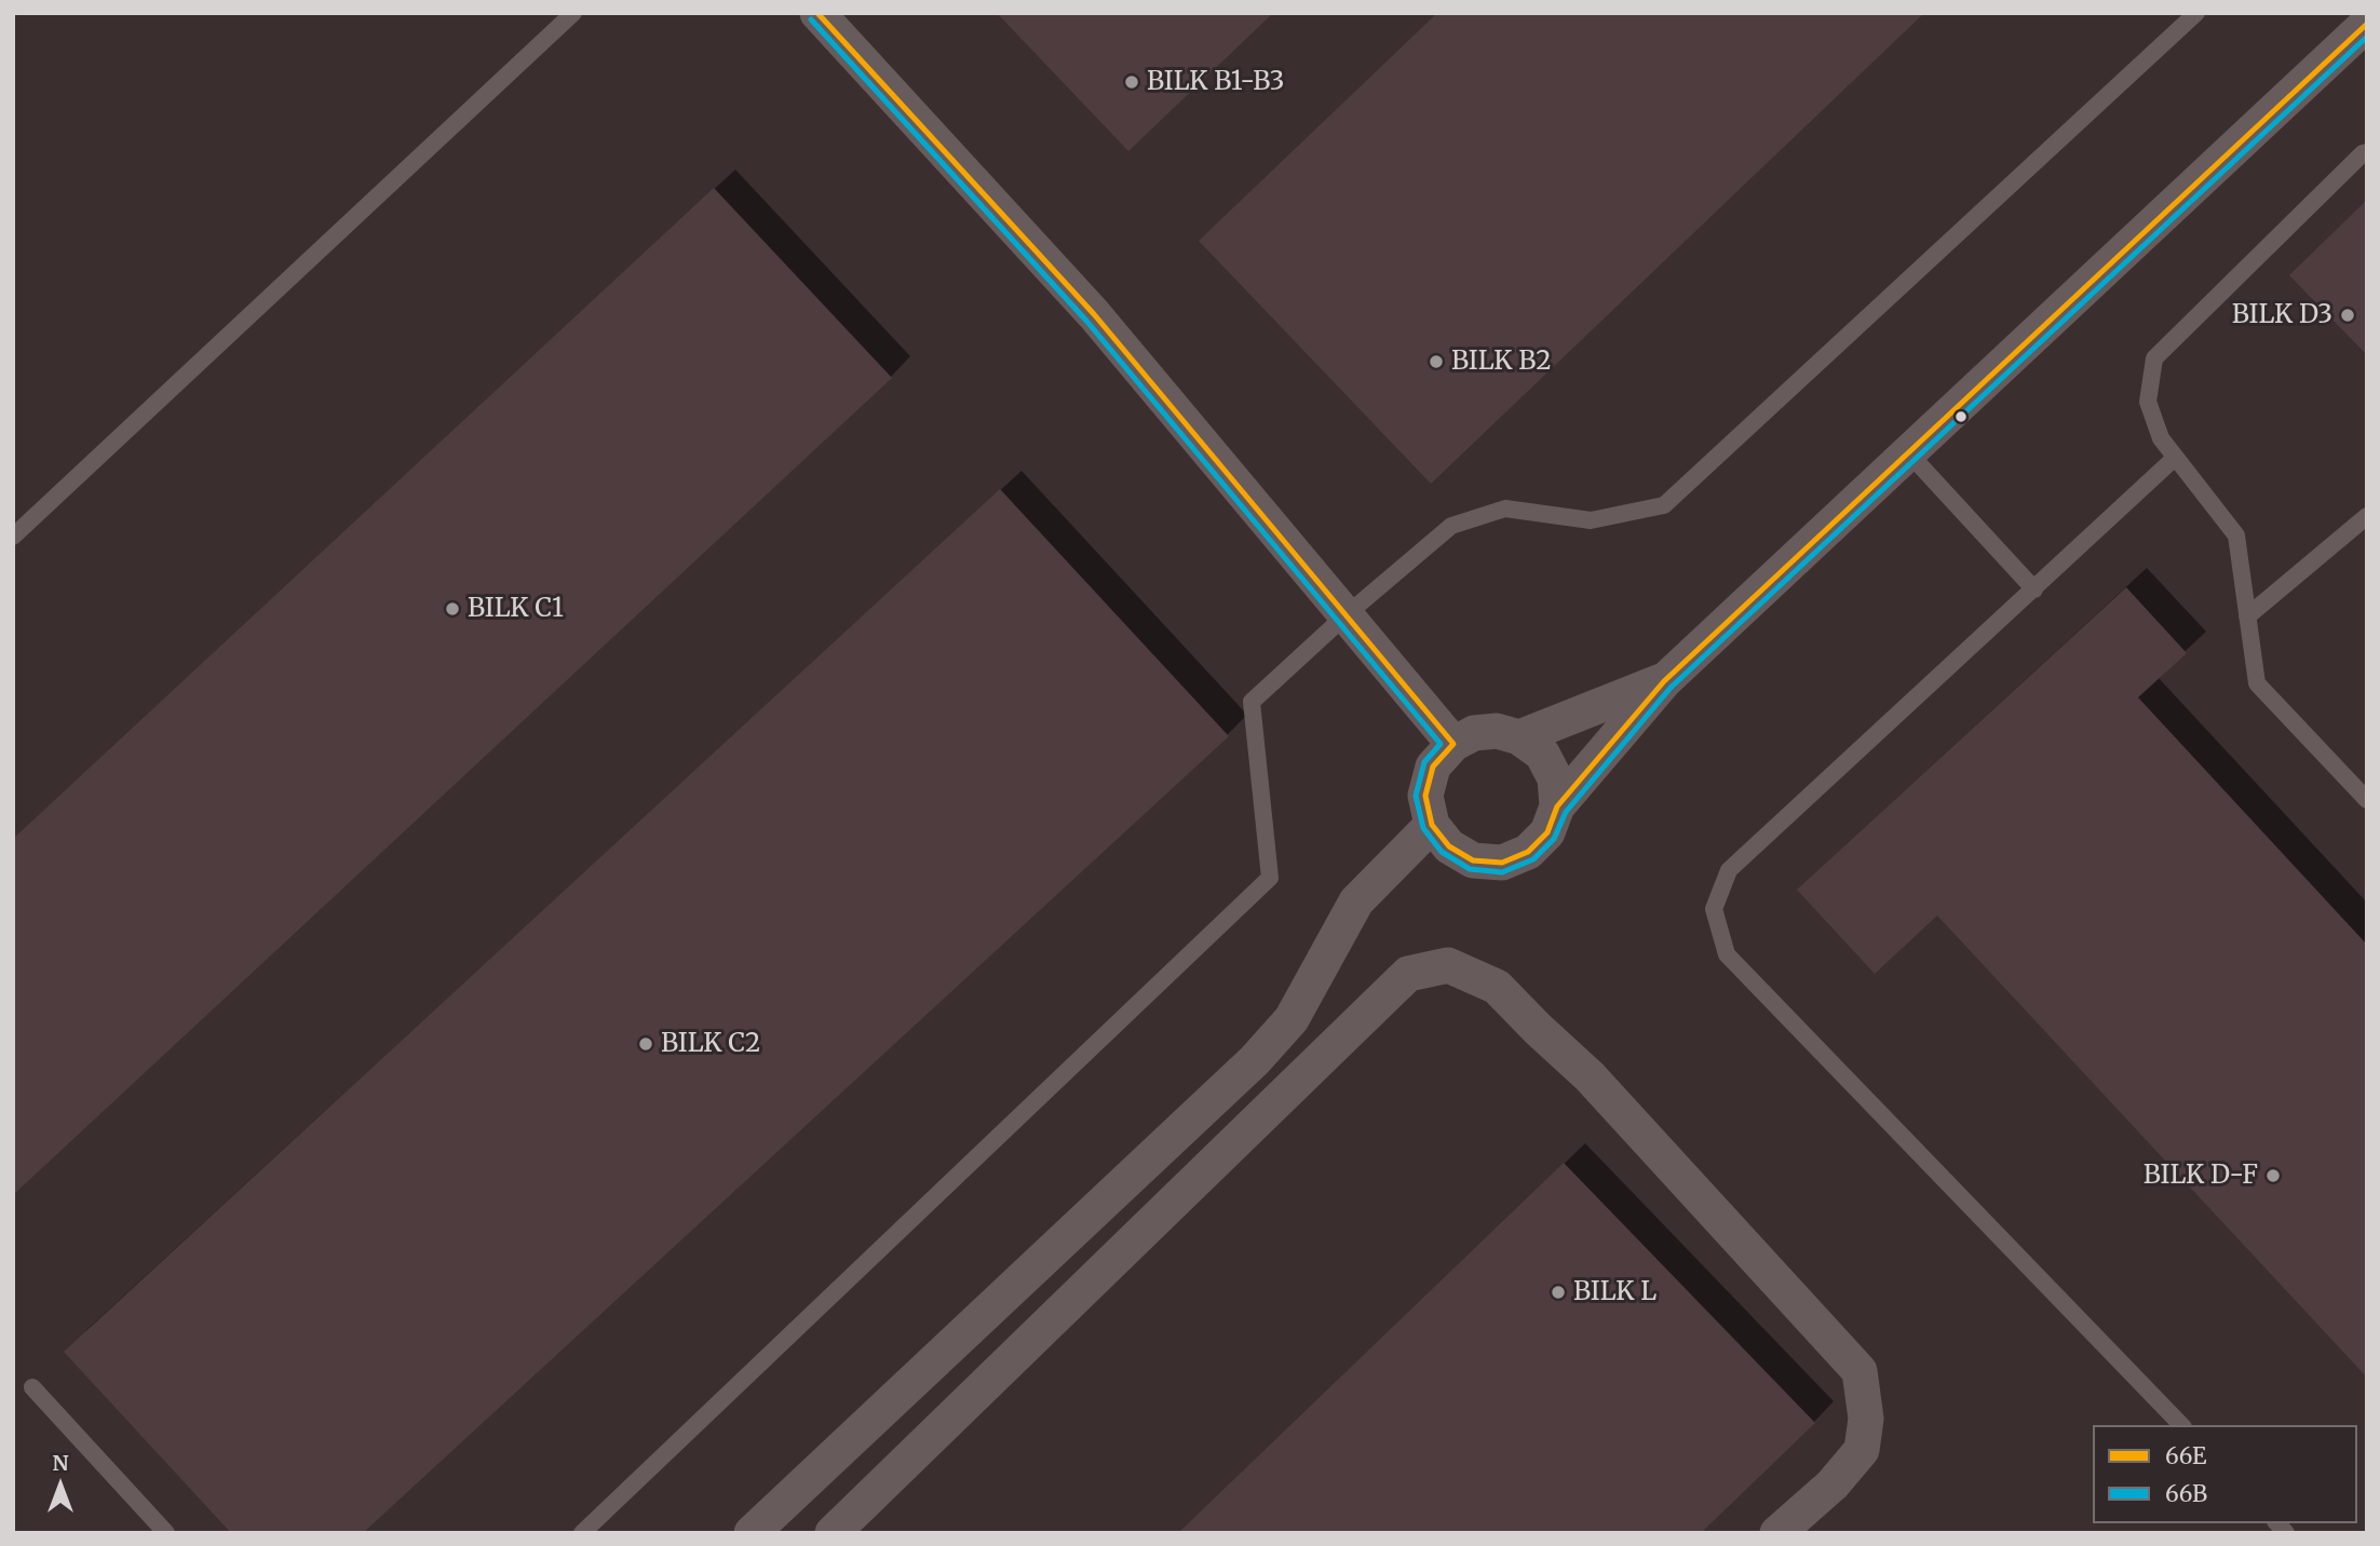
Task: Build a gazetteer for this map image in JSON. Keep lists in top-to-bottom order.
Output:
{
  "places": [
    "BILK B1-B3",
    "BILK D3",
    "BILK B2",
    "BILK C1",
    "BILK C2",
    "BILK D-F",
    "BILK L"
  ],
  "lines": ["transit line 66E", "transit line 66B"],
  "legend": ["66E", "66B"],
  "north": "top"
}
